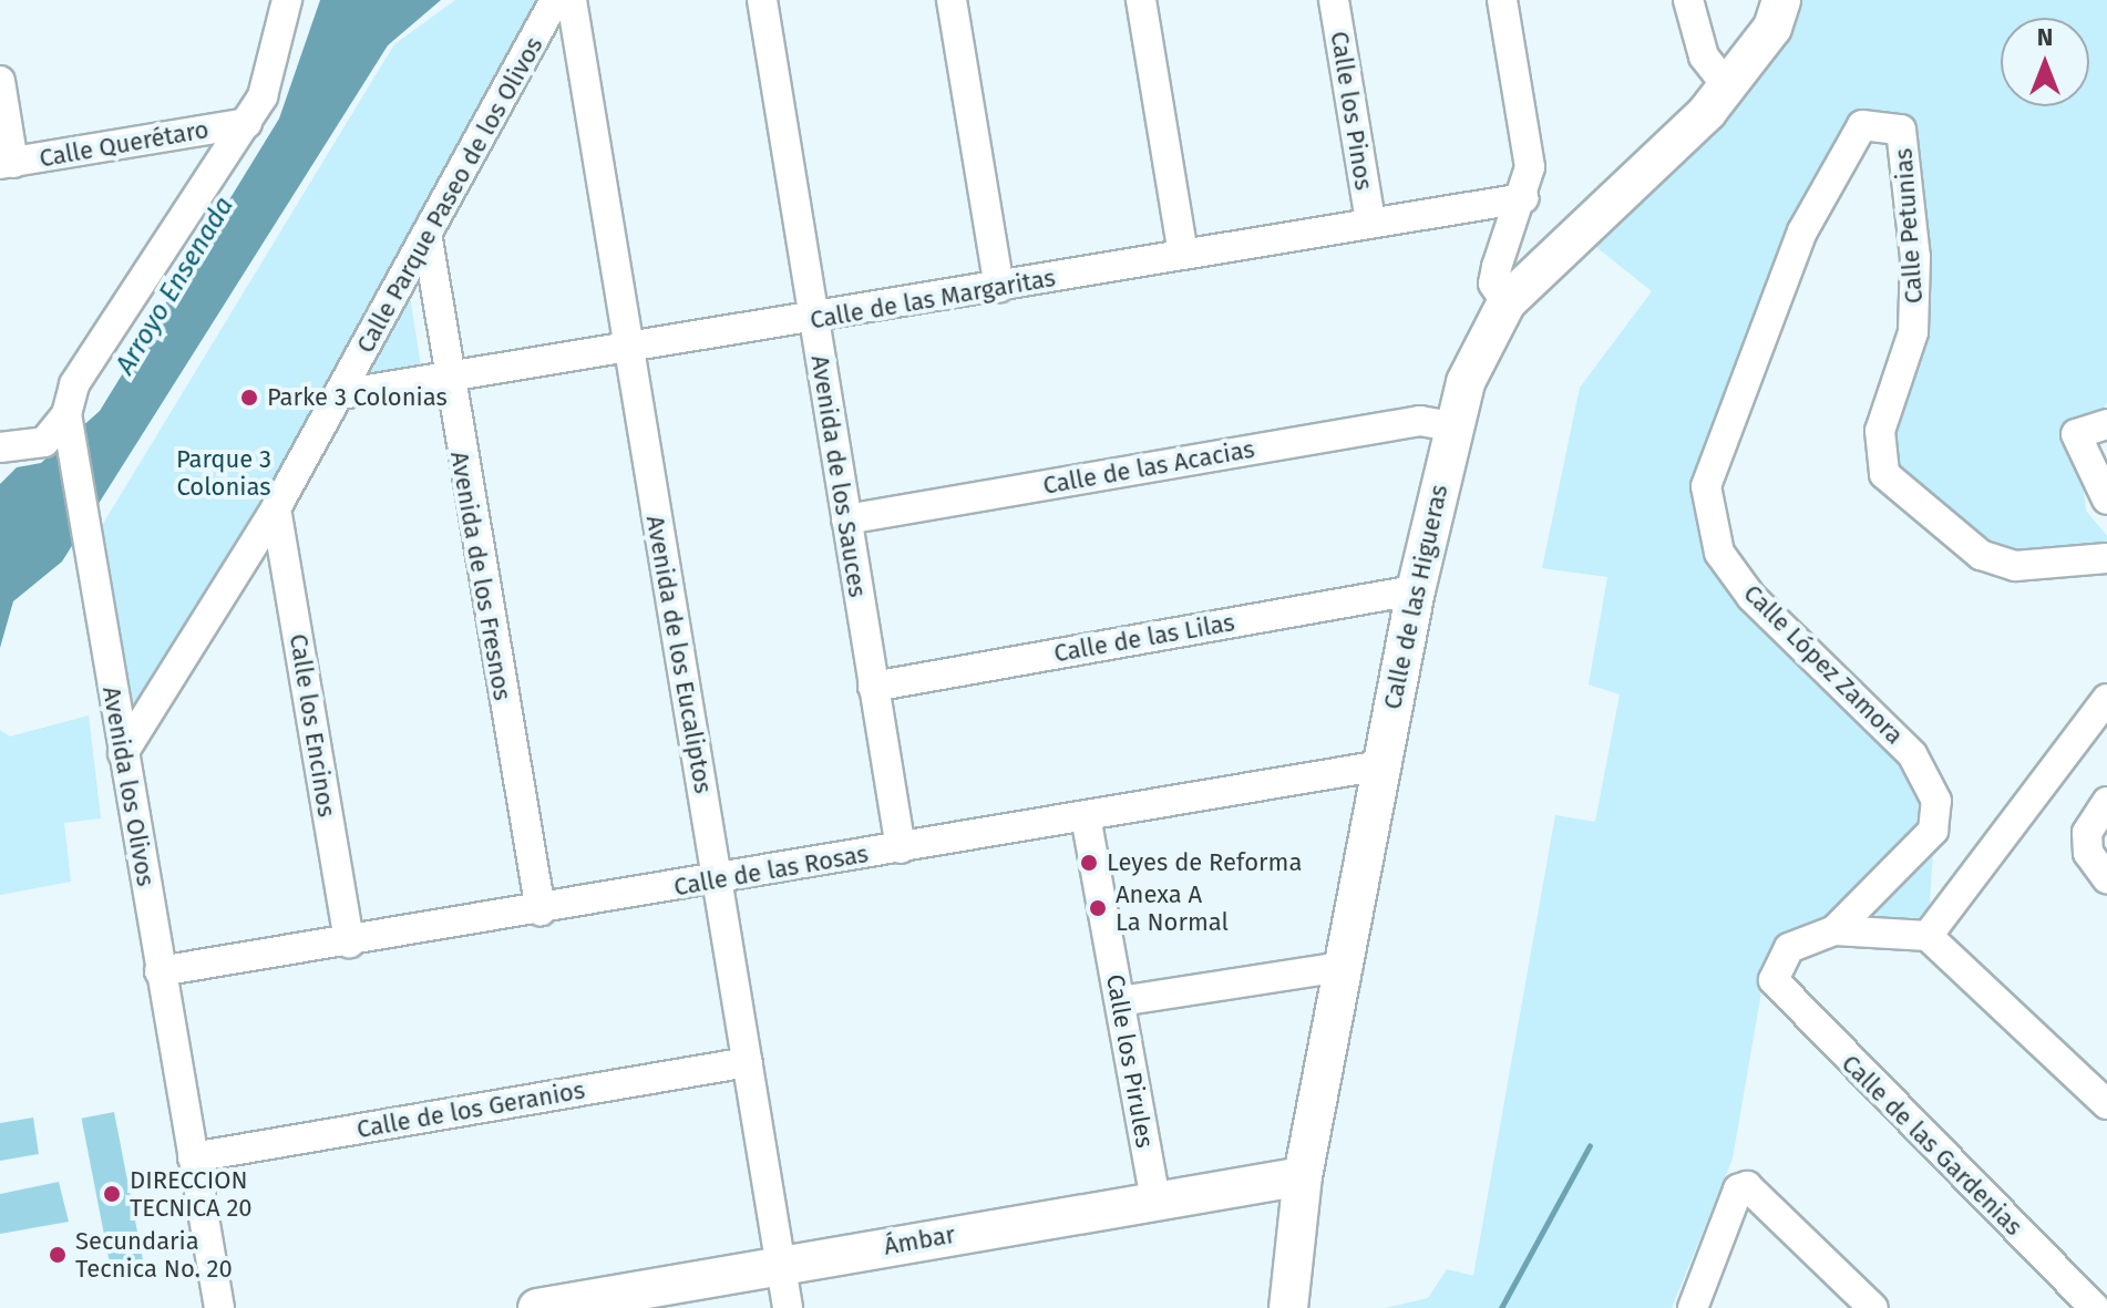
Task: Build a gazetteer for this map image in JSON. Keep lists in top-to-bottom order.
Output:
{
  "streets": {
    "main road": ["Calle de las Higueras", "Ámbar"],
    "street": [
      "Calle los Pinos",
      "Calle Querétaro",
      "Calle Parque Paseo de los Olivos",
      "Calle Petunias",
      "Calle de las Margaritas",
      "Calle de las Acacias",
      "Avenida de los Sauces",
      "Avenida de los Fresnos",
      "Calle de las Lilas",
      "Avenida de los Eucaliptos",
      "Calle López Zamora",
      "Calle los Encinos",
      "Avenida los Olivos",
      "Calle de las Rosas",
      "Calle los Pirules",
      "Calle de los Geranios",
      "Calle de las Gardenias"
    ]
  },
  "crossings": [
    ["Calle los Pinos", "Calle de las Margaritas"],
    ["Calle Parque Paseo de los Olivos", "Calle de las Margaritas"],
    ["Calle Parque Paseo de los Olivos", "Avenida de los Fresnos"],
    ["Calle Parque Paseo de los Olivos", "Calle los Encinos"],
    ["Calle Parque Paseo de los Olivos", "Avenida los Olivos"],
    ["Calle Petunias", "Calle López Zamora"],
    ["Calle de las Margaritas", "Avenida de los Sauces"],
    ["Calle de las Margaritas", "Avenida de los Fresnos"],
    ["Calle de las Margaritas", "Avenida de los Eucaliptos"],
    ["Calle de las Acacias", "Avenida de los Sauces"],
    ["Calle de las Acacias", "Calle de las Higueras"],
    ["Avenida de los Sauces", "Calle de las Lilas"],
    ["Avenida de los Sauces", "Calle de las Rosas"],
    ["Avenida de los Fresnos", "Calle de las Rosas"],
    ["Calle de las Higueras", "Calle de las Lilas"],
    ["Calle de las Higueras", "Calle de las Rosas"],
    ["Calle de las Higueras", "Ámbar"],
    ["Avenida de los Eucaliptos", "Calle de las Rosas"],
    ["Avenida de los Eucaliptos", "Calle de los Geranios"],
    ["Avenida de los Eucaliptos", "Ámbar"],
    ["Calle López Zamora", "Calle de las Gardenias"],
    ["Calle los Encinos", "Calle de las Rosas"],
    ["Avenida los Olivos", "Calle de las Rosas"],
    ["Avenida los Olivos", "Calle de los Geranios"],
    ["Calle de las Rosas", "Calle los Pirules"],
    ["Calle los Pirules", "Ámbar"]
  ],
  "water": ["Arroyo Ensenada"],
  "parks": ["Parque 3 Colonias"],
  "places": [
    "Parke 3 Colonias",
    "Leyes de Reforma",
    "Anexa A La Normal",
    "DIRECCION TECNICA 20",
    "Secundaria Tecnica No. 20"
  ],
  "north": "top"
}
